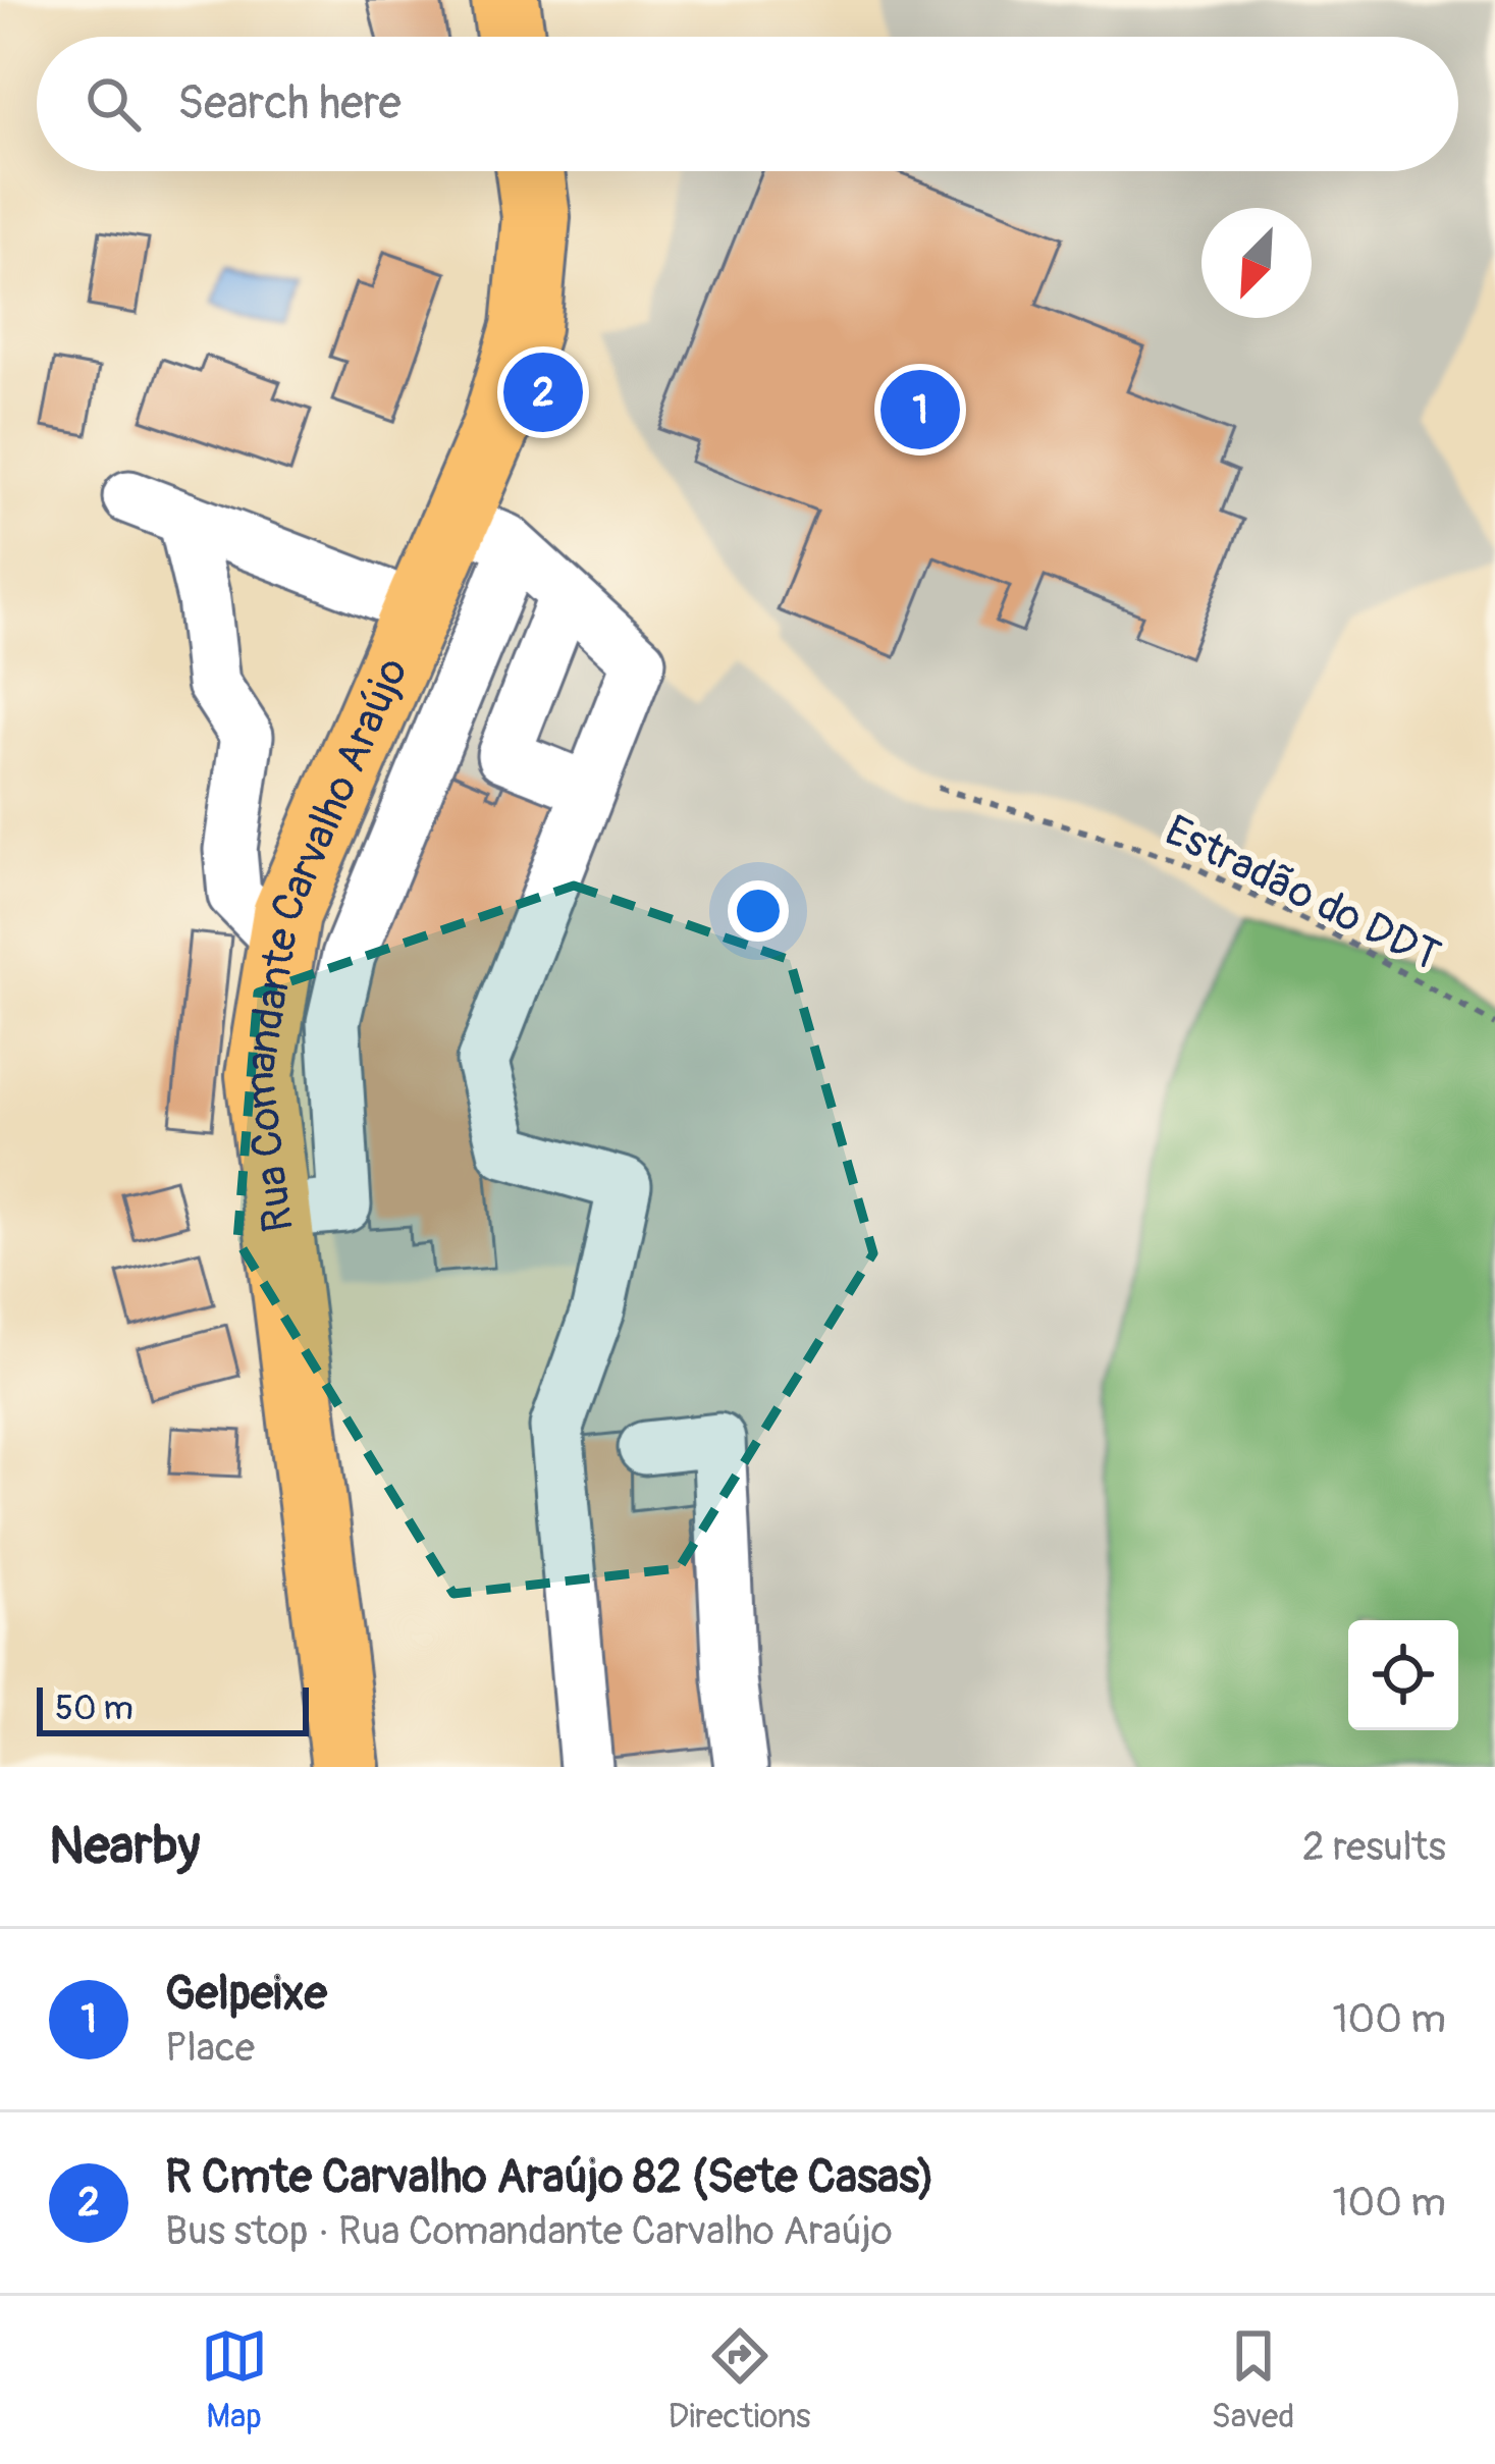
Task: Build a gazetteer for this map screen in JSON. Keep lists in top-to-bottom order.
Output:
{
  "streets": {
    "main road": ["Rua Comandante Carvalho Araújo"],
    "path": ["Estradão do DDT"]
  },
  "scale_bar": "50 m",
  "north": "bottom left",
  "page": {
    "search": "Search here",
    "pins": ["2", "1"],
    "scale": "50 m",
    "heading": ["Nearby", "2 results"],
    "list": [
      {
        "mark": "1",
        "name": "Gelpeixe",
        "note": "Place",
        "value": "100 m"
      },
      {
        "mark": "2",
        "name": "R Cmte Carvalho Araújo 82 (Sete Casas)",
        "note": "Bus stop · Rua Comandante Carvalho Araújo",
        "value": "100 m"
      }
    ],
    "nav": ["Map", "Directions", "Saved"]
  }
}
